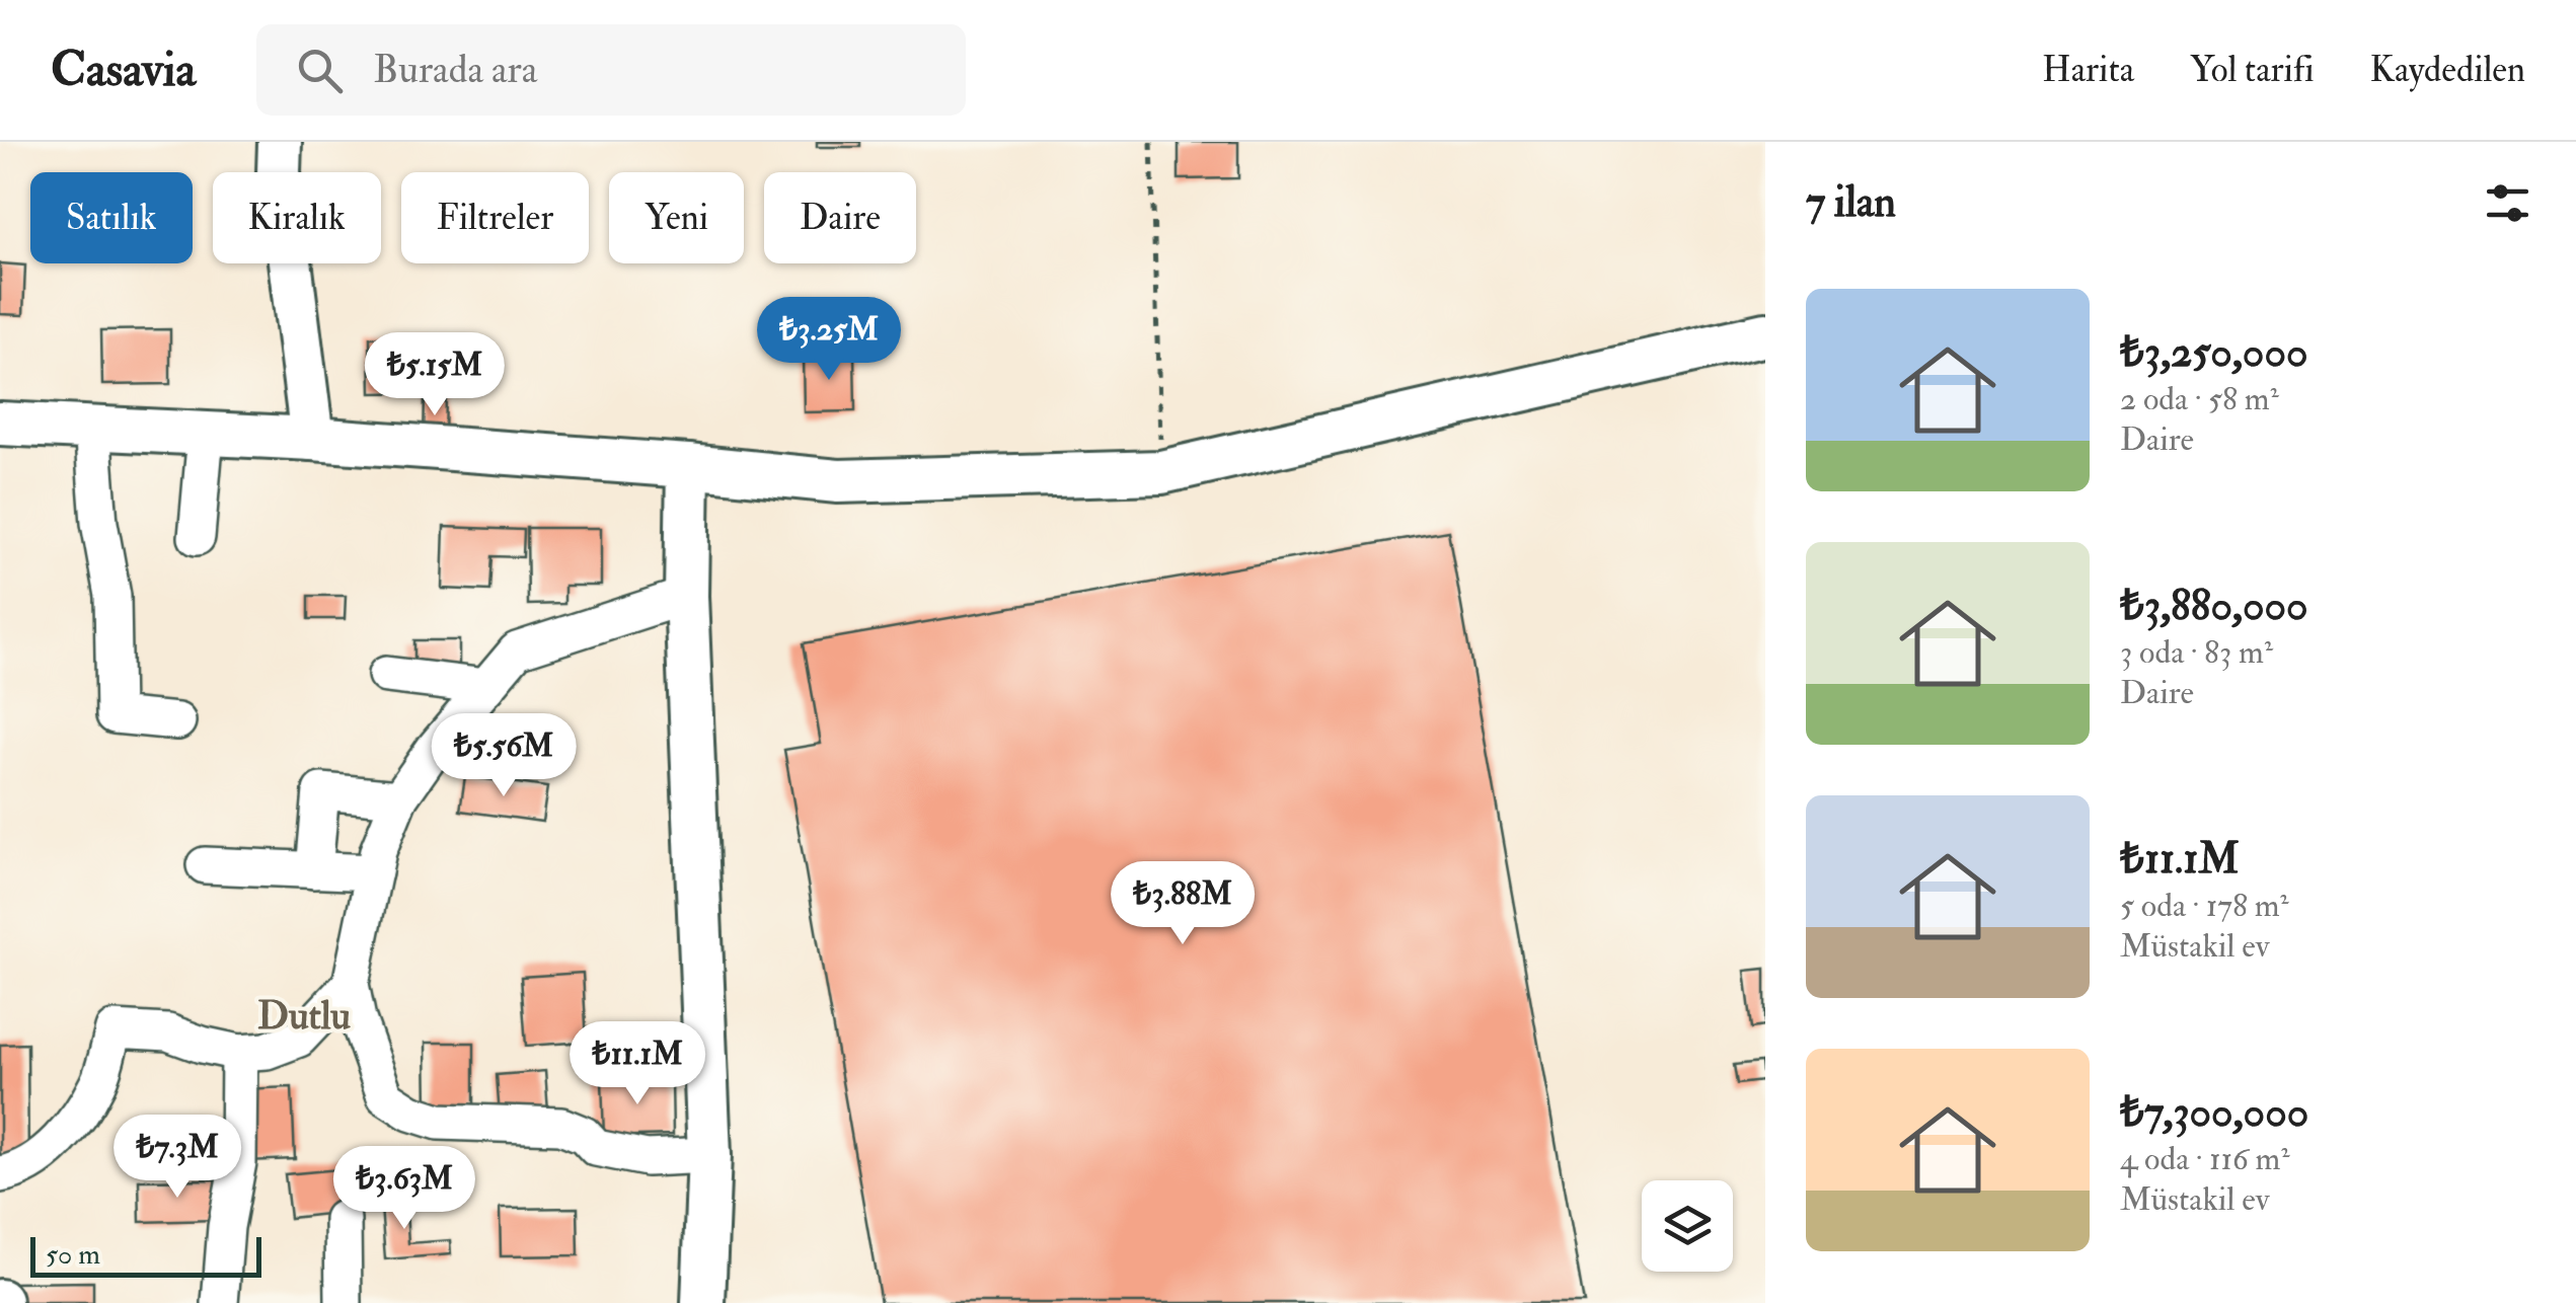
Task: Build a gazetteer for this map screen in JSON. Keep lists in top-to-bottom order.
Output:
{
  "districts": ["Dutlu"],
  "scale_bar": "50 m",
  "page": {
    "header": "Casavia",
    "search": "Burada ara",
    "nav": ["Harita", "Yol tarifi", "Kaydedilen"],
    "heading": "7 ilan",
    "chip": [
      "Satılık",
      "Kiralık",
      "Filtreler",
      "Yeni",
      "Daire"
    ],
    "list": [
      {
        "name": "₺3,250,000",
        "note": "2 oda · 58 m² · Daire"
      },
      {
        "name": "₺3,880,000",
        "note": "3 oda · 83 m² · Daire"
      },
      {
        "name": "₺11.1M",
        "note": "5 oda · 178 m² · Müstakil ev"
      },
      {
        "name": "₺7,300,000",
        "note": "4 oda · 116 m² · Müstakil ev"
      }
    ],
    "price": [
      "₺3.25M",
      "₺5.15M",
      "₺5.56M",
      "₺3.88M",
      "₺11.1M",
      "₺7.3M",
      "₺3.63M"
    ],
    "scale": "50 m"
  }
}
